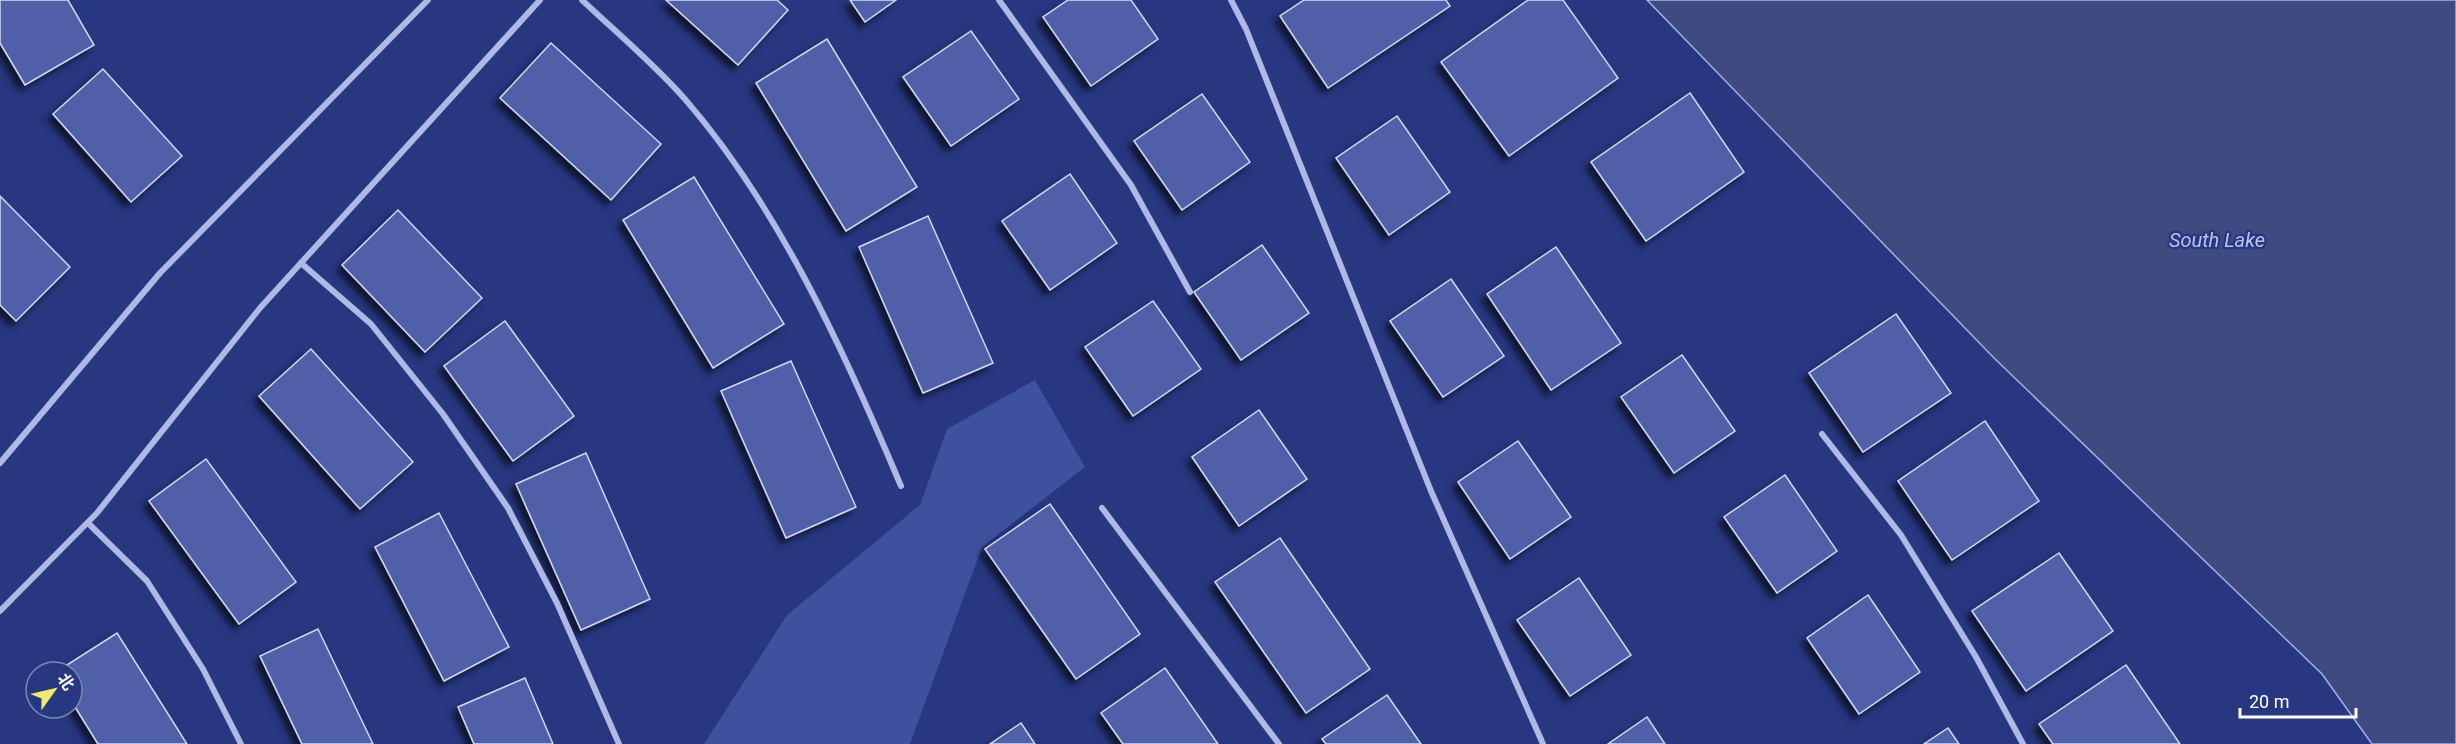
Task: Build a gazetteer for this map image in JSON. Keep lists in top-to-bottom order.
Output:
{
  "water": ["South Lake"],
  "scale_bar": "20 m",
  "north": "top right"
}
